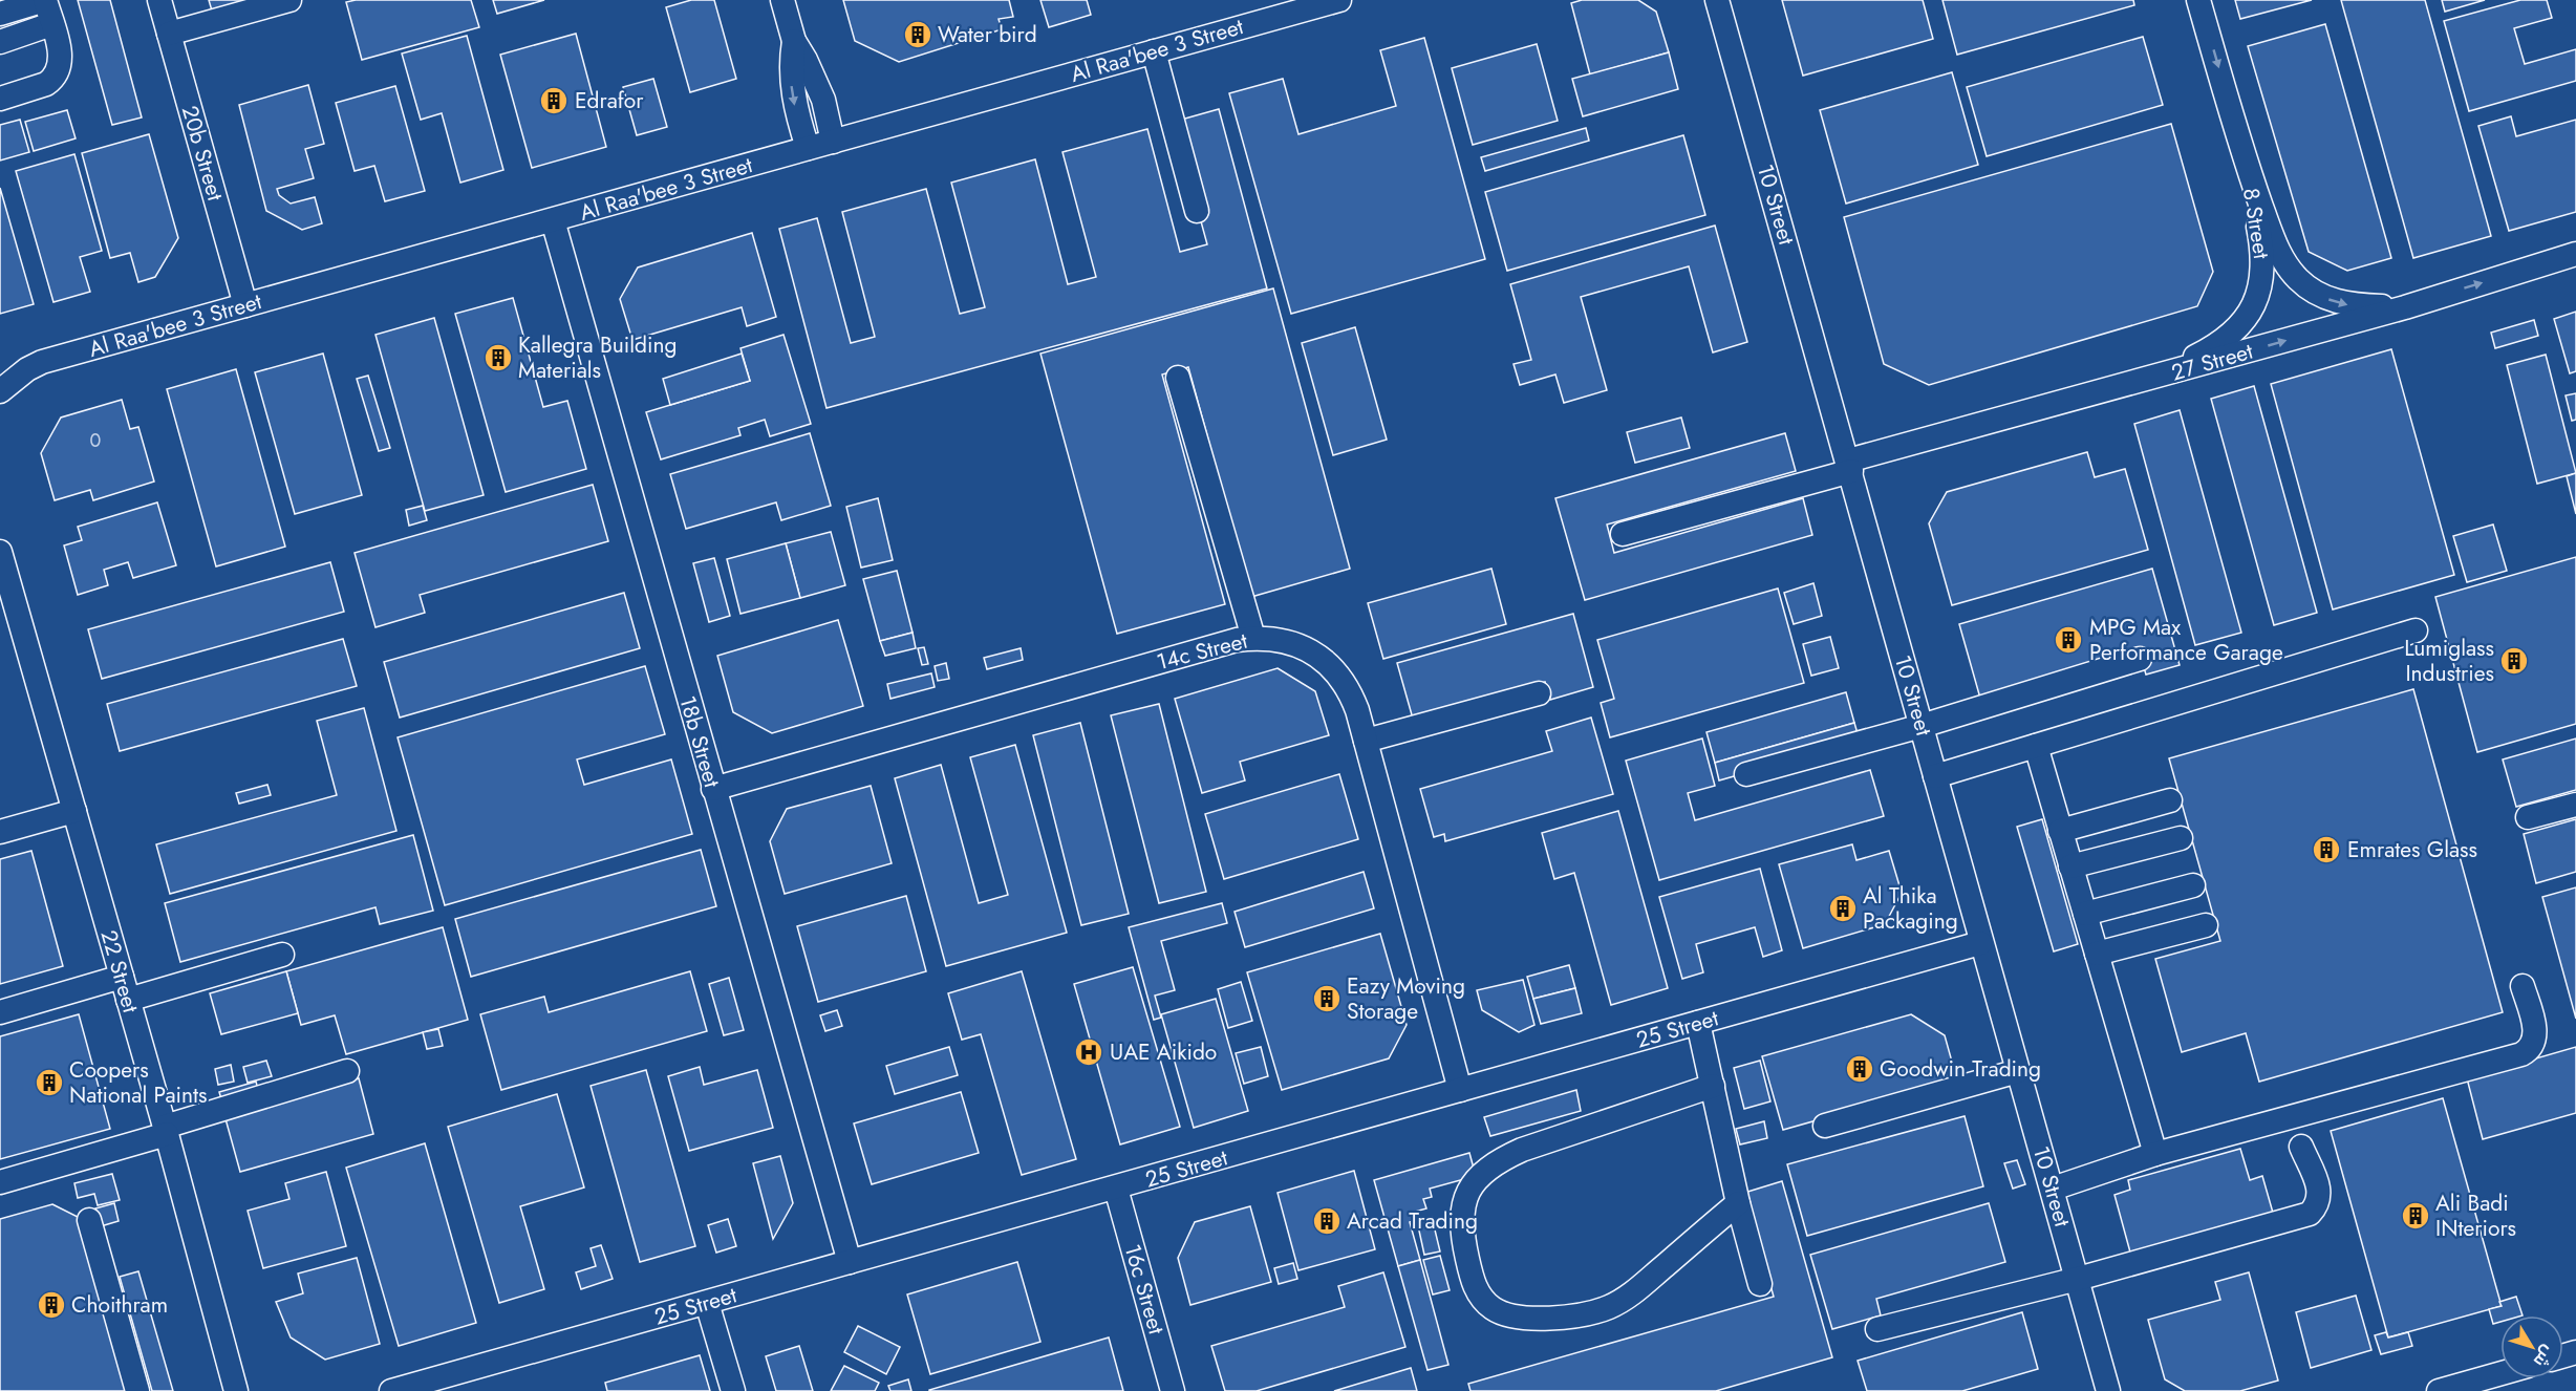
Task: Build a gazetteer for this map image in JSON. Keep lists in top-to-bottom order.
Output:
{
  "streets": {
    "street": [
      "Al Raa'bee 3 Street",
      "20b Street",
      "10 Street",
      "8 Street",
      "27 Street",
      "14c Street",
      "18b Street",
      "22 Street",
      "25 Street",
      "16c Street"
    ]
  },
  "crossings": [
    ["Al Raa'bee 3 Street", "20b Street"],
    ["Al Raa'bee 3 Street", "18b Street"],
    ["10 Street", "27 Street"],
    ["10 Street", "25 Street"],
    ["8 Street", "27 Street"],
    ["14c Street", "18b Street"],
    ["14c Street", "25 Street"],
    ["18b Street", "25 Street"],
    ["25 Street", "16c Street"]
  ],
  "one_way": ["8 Street", "27 Street"],
  "places": {
    "building": [
      "Water bird",
      "Edrafor",
      "Kallegra Building Materials",
      "MPG Max Performance Garage",
      "Lumiglass Industries",
      "Emrates Glass",
      "Al Thika Packaging",
      "Eazy Moving Storage",
      "Goodwin Trading",
      "Coopers National Paints",
      "Ali Badi INteriors",
      "Arcad Trading",
      "Choithram"
    ],
    "hospital": ["UAE Aikido"]
  },
  "house_numbers": ["0"],
  "north": "bottom right"
}
